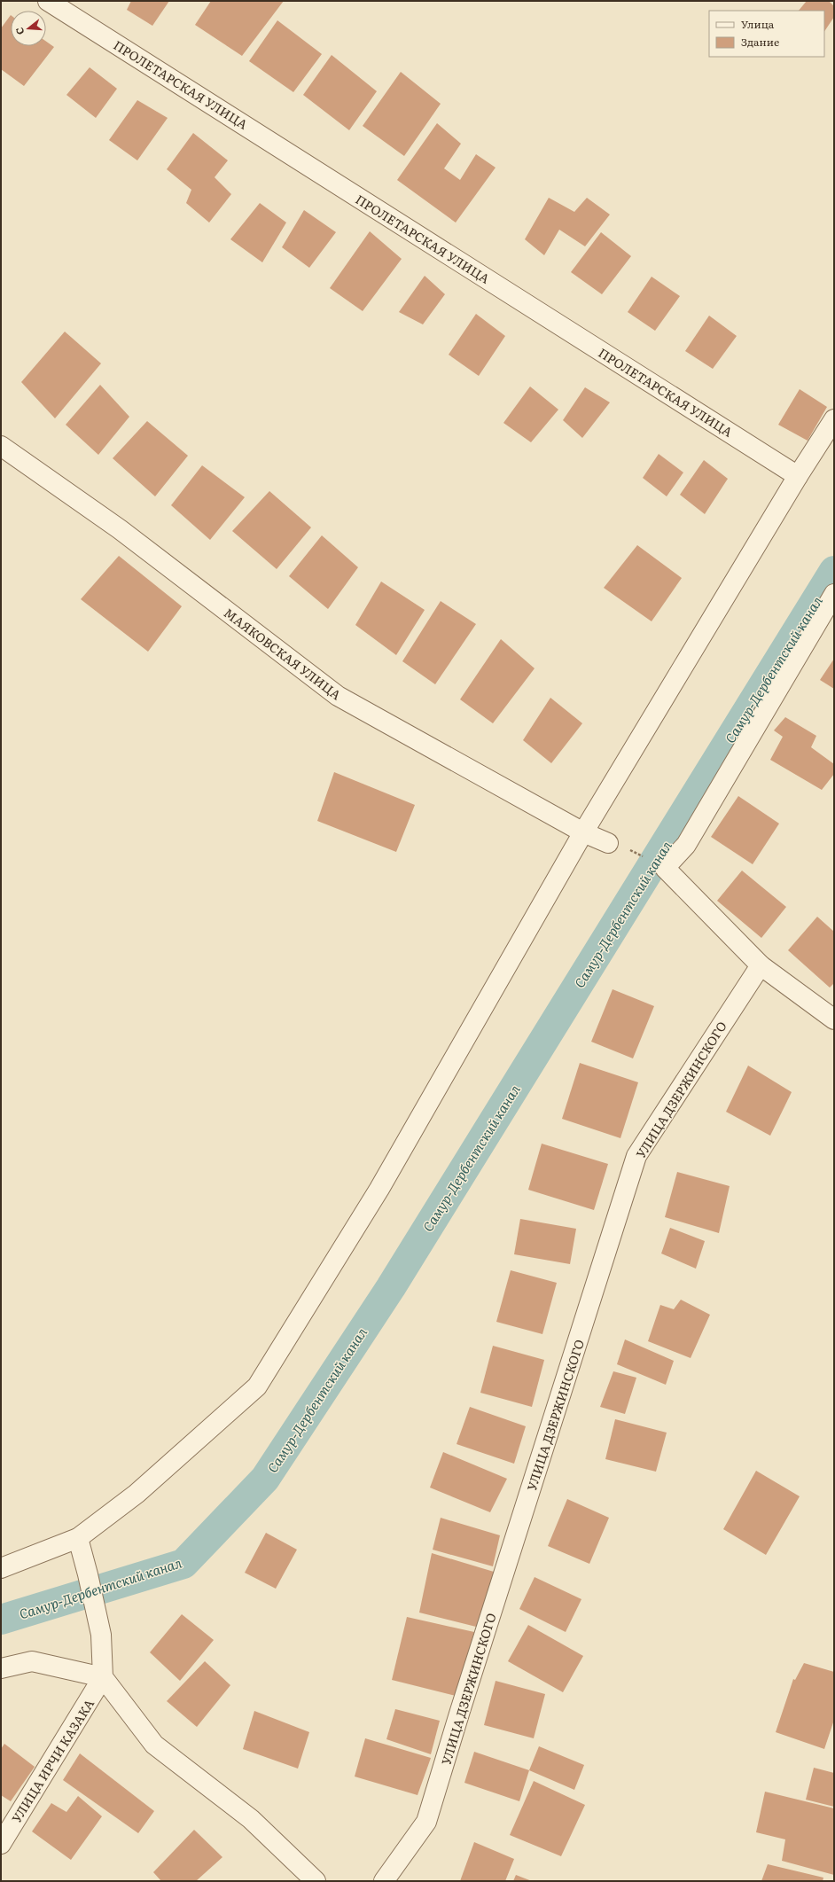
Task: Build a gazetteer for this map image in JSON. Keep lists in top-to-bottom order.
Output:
{
  "streets": {
    "street": [
      "ПРОЛЕТАРСКАЯ УЛИЦА",
      "МАЯКОВСКАЯ УЛИЦА",
      "УЛИЦА ДЗЕРЖИНСКОГО",
      "УЛИЦА ИРЧИ КАЗАКА"
    ]
  },
  "water": ["Самур-Дербентский канал"],
  "legend": ["Улица", "Здание"],
  "north": "left"
}
